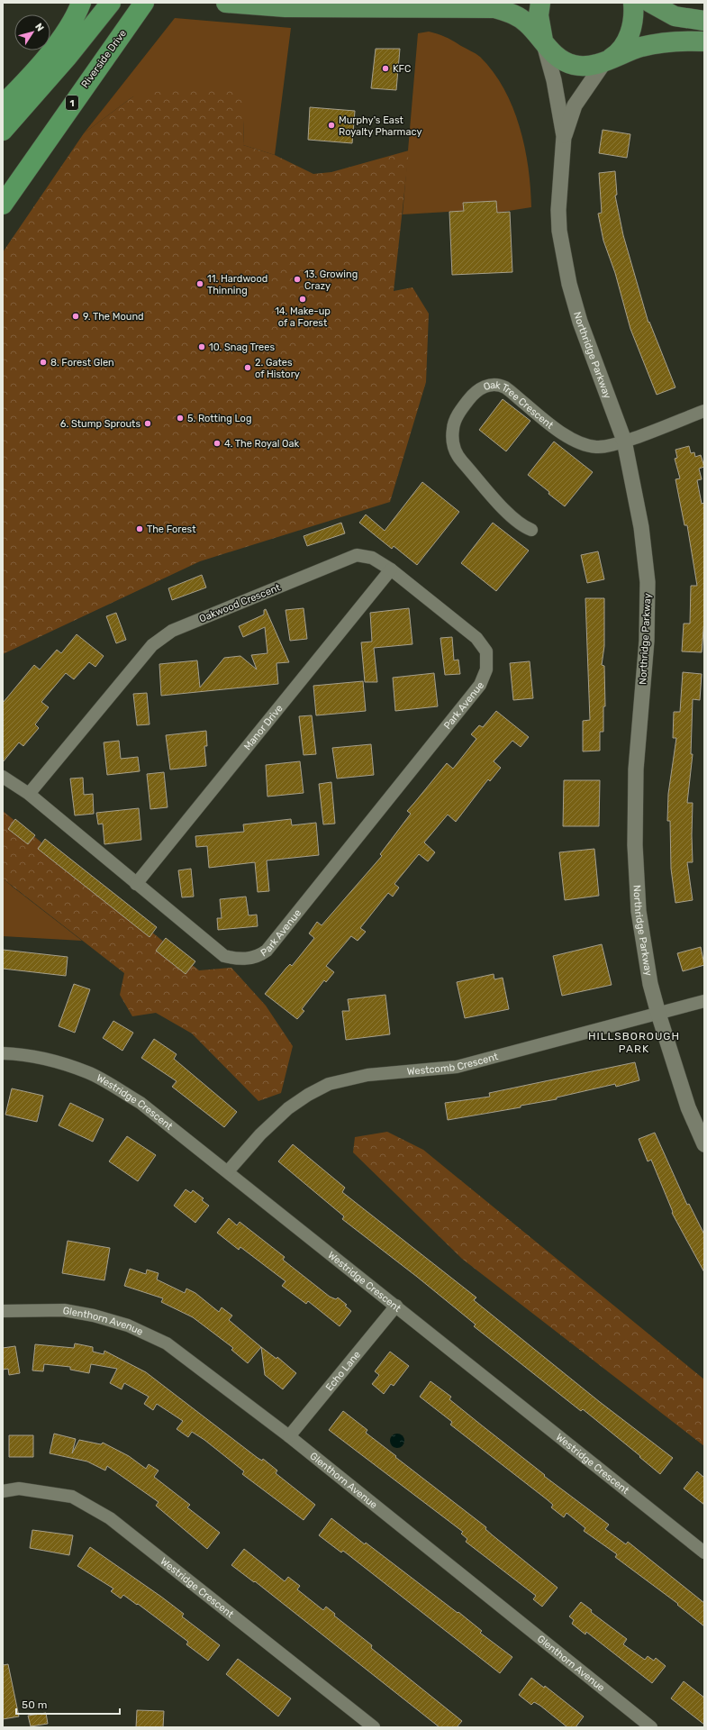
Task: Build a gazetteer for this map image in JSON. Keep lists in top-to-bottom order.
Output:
{
  "streets": {
    "highway": ["Riverside Drive", "1"],
    "street": [
      "Northridge Parkway",
      "Oak Tree Crescent",
      "Oakwood Crescent",
      "Park Avenue",
      "Manor Drive",
      "Westcomb Crescent",
      "Westridge Crescent",
      "Glenthorn Avenue",
      "Echo Lane"
    ]
  },
  "crossings": [
    ["Northridge Parkway", "Oak Tree Crescent"],
    ["Northridge Parkway", "Westcomb Crescent"],
    ["Oakwood Crescent", "Park Avenue"],
    ["Oakwood Crescent", "Manor Drive"],
    ["Park Avenue", "Manor Drive"],
    ["Westcomb Crescent", "Westridge Crescent"],
    ["Westridge Crescent", "Echo Lane"],
    ["Glenthorn Avenue", "Echo Lane"]
  ],
  "districts": ["HILLSBOROUGH PARK"],
  "places": [
    "KFC",
    "Murphy's East Royalty Pharmacy",
    "13. Growing Crazy",
    "11. Hardwood Thinning",
    "14. Make-up of a Forest",
    "9. The Mound",
    "10. Snag Trees",
    "8. Forest Glen",
    "2. Gates of History",
    "5. Rotting Log",
    "6. Stump Sprouts",
    "4. The Royal Oak",
    "The Forest"
  ],
  "scale_bar": "50 m",
  "north": "top right"
}
